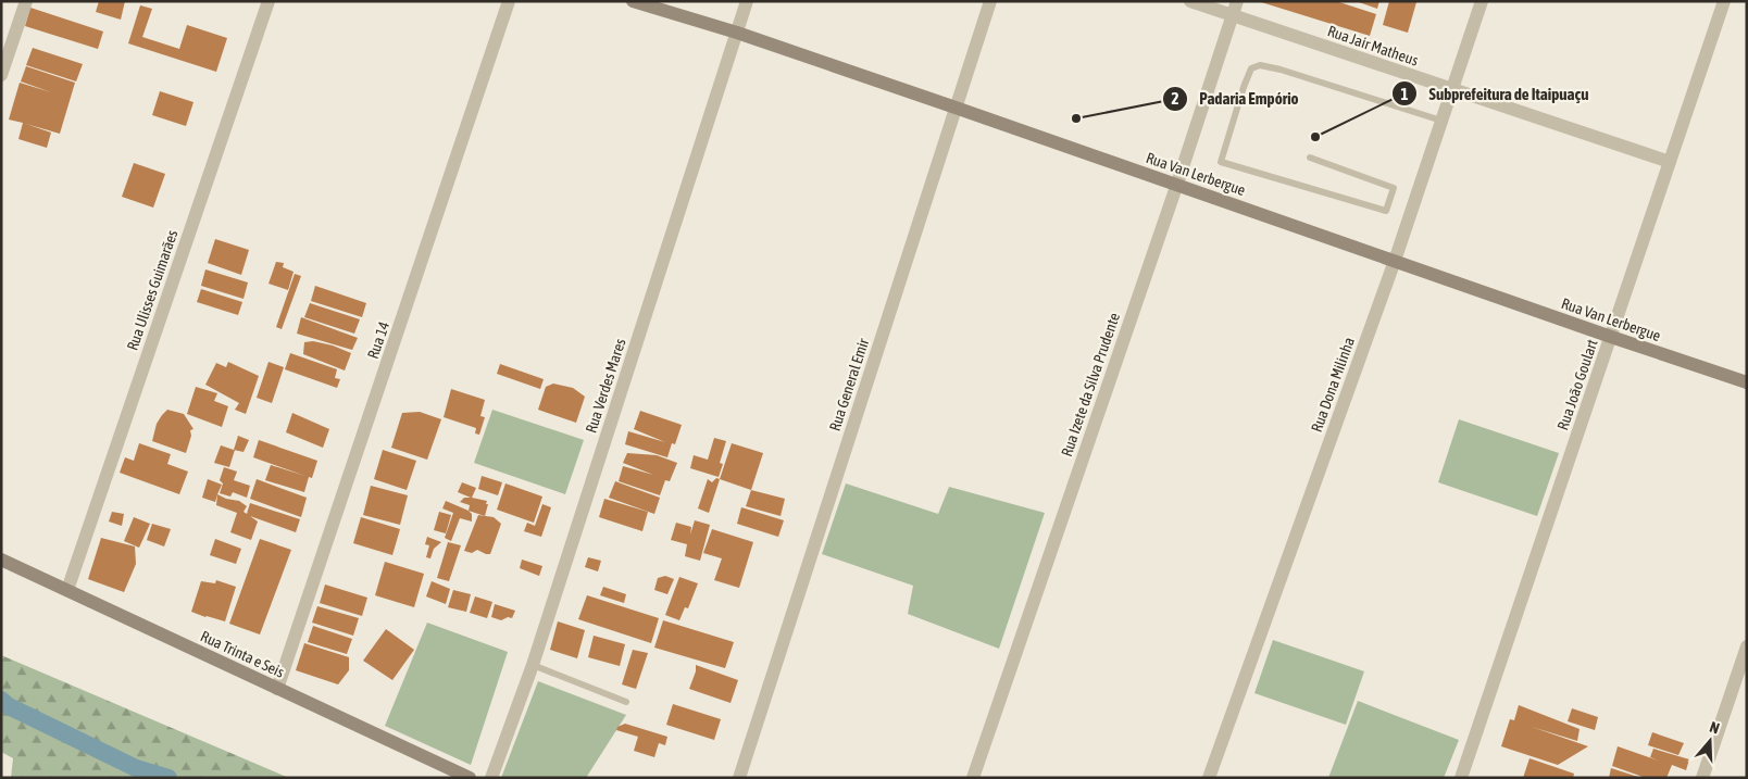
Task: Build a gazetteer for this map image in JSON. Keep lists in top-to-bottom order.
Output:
{
  "streets": {
    "street": [
      "Rua Jair Matheus",
      "Rua Van Lerbergue",
      "Rua Ulisses Guimarães",
      "Rua 14",
      "Rua General Emir",
      "Rua Izete da Silva Prudente",
      "Rua Dona Milinha",
      "Rua João Goulart",
      "Rua Verdes Mares",
      "Rua Trinta e Seis"
    ]
  },
  "crossings": [
    ["Rua Jair Matheus", "Rua Izete da Silva Prudente"],
    ["Rua Jair Matheus", "Rua Dona Milinha"],
    ["Rua Jair Matheus", "Rua João Goulart"],
    ["Rua Van Lerbergue", "Rua General Emir"],
    ["Rua Van Lerbergue", "Rua Izete da Silva Prudente"],
    ["Rua Van Lerbergue", "Rua Dona Milinha"],
    ["Rua Van Lerbergue", "Rua João Goulart"],
    ["Rua Van Lerbergue", "Rua Verdes Mares"],
    ["Rua Ulisses Guimarães", "Rua Trinta e Seis"],
    ["Rua 14", "Rua Trinta e Seis"]
  ],
  "places": ["Padaria Empório", "Subprefeitura de Itaipuaçu"],
  "north": "top"
}
